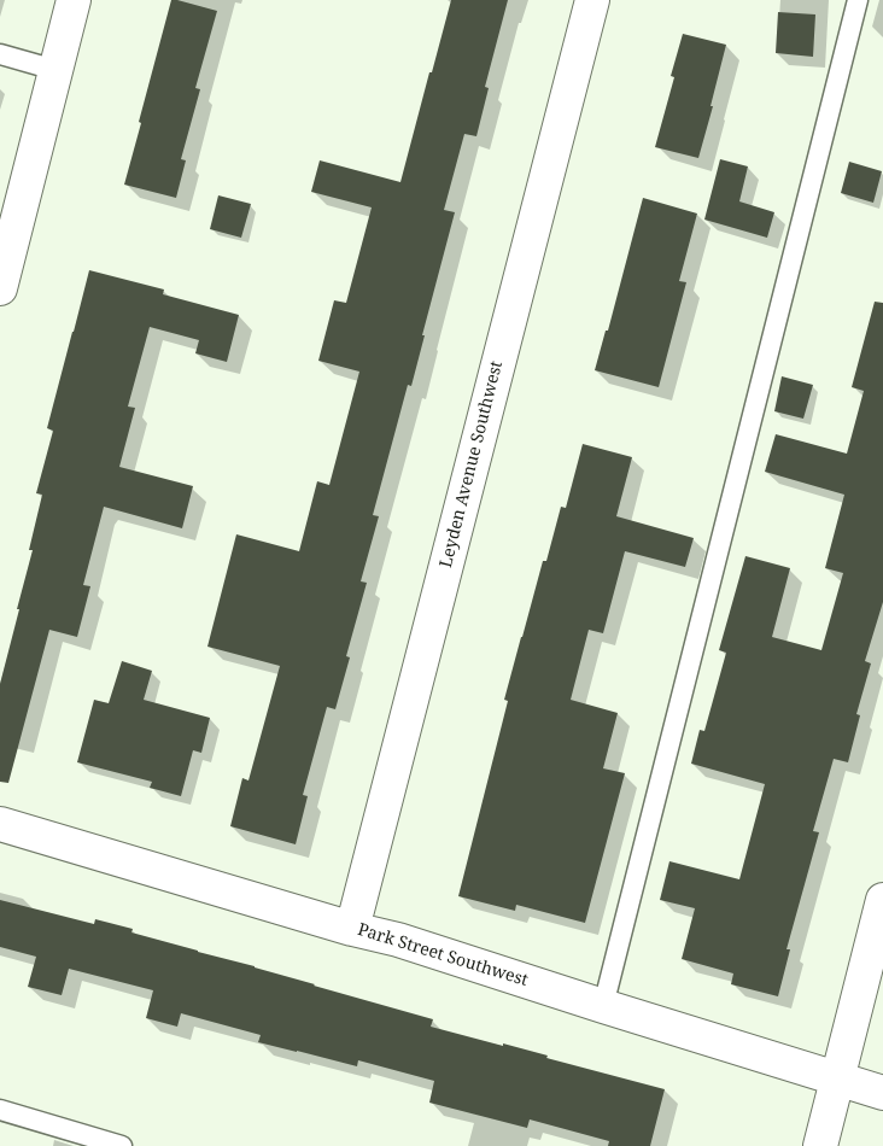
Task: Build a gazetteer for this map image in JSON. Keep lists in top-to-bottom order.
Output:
{
  "streets": {
    "street": ["Leyden Avenue Southwest", "Park Street Southwest"]
  },
  "crossings": [
    ["Leyden Avenue Southwest", "Park Street Southwest"]
  ]
}
